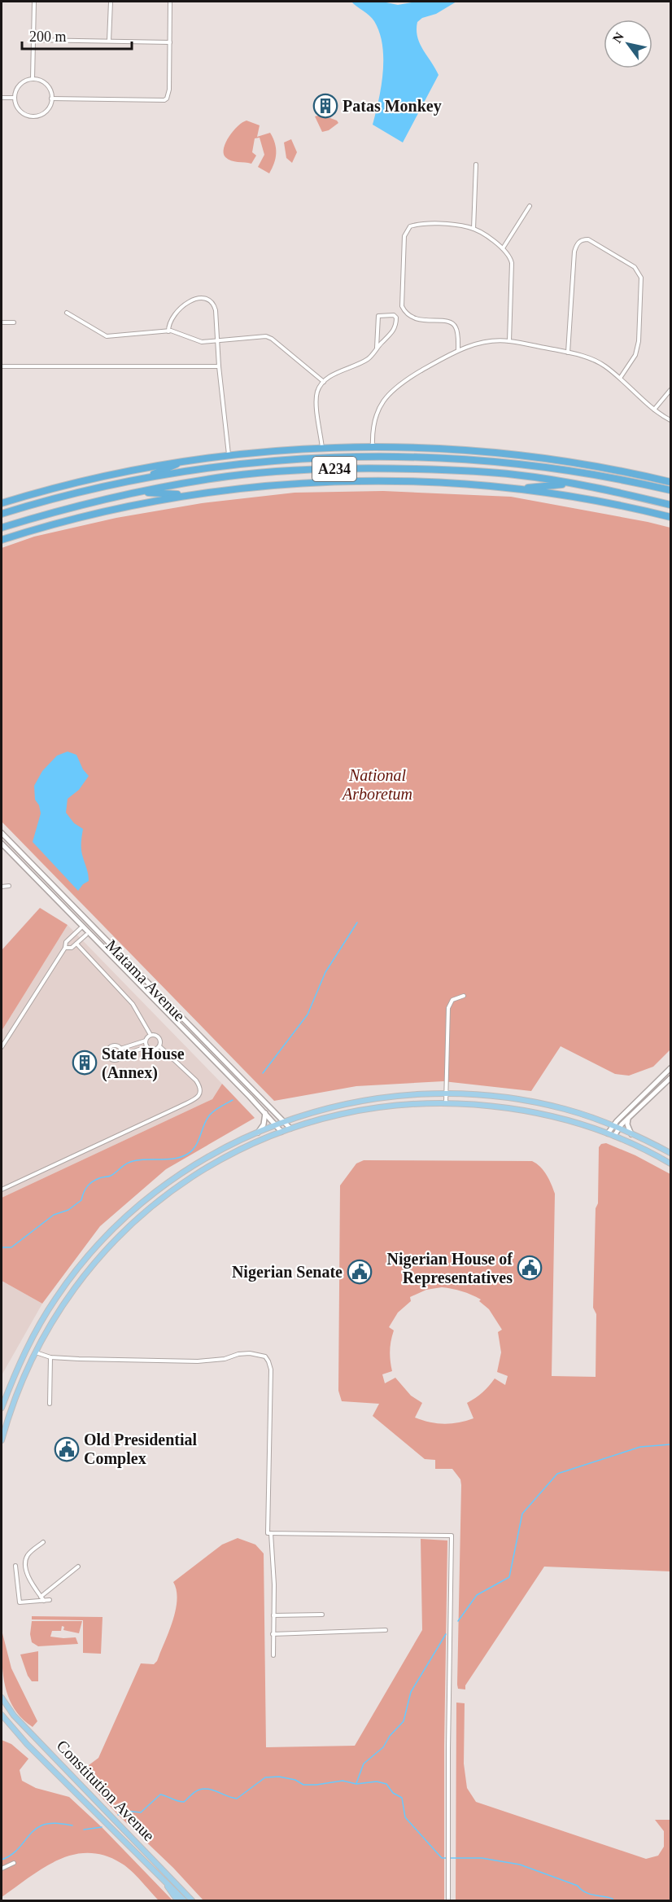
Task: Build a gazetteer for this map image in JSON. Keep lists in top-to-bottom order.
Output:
{
  "streets": {
    "highway": ["A234"],
    "main road": ["Matama Avenue", "Constitution Avenue"]
  },
  "parks": ["National Arboretum"],
  "places": {
    "building": ["Patas Monkey", "State House (Annex)"],
    "public building": ["Nigerian House of Representatives", "Nigerian Senate", "Old Presidential Complex"]
  },
  "scale_bar": "200 m",
  "north": "top left"
}
